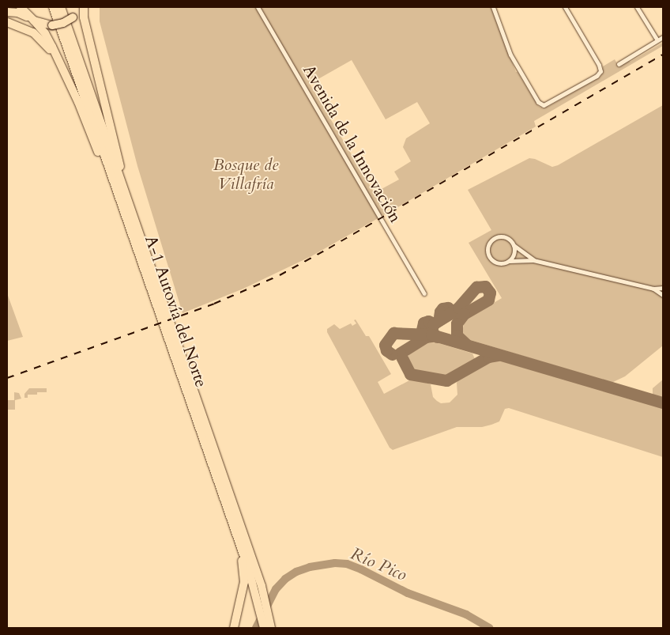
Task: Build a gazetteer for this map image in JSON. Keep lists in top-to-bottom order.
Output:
{
  "streets": {
    "highway": ["A-1 Autovía del Norte"],
    "street": ["Avenida de la Innovación"]
  },
  "water": ["Río Pico"],
  "parks": ["Bosque de Villafría"]
}
